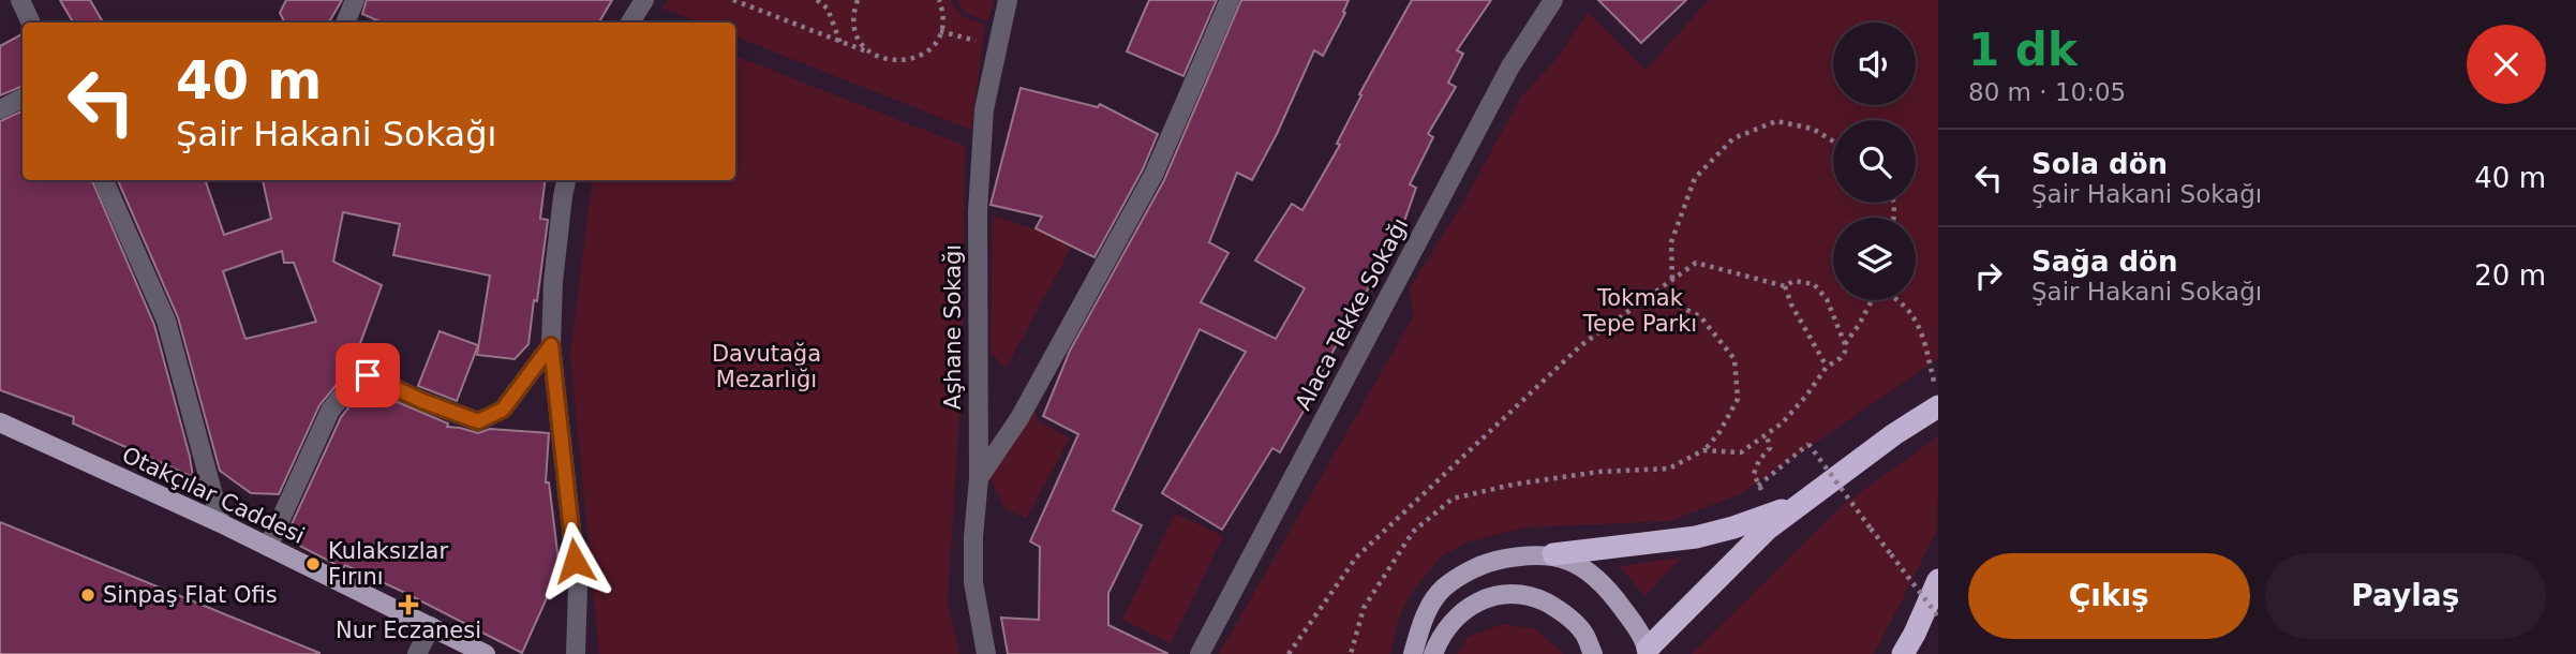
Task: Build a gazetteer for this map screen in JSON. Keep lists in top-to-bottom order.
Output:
{
  "streets": {
    "main road": ["Otakçılar Caddesi"],
    "street": ["Alaca Tekke Sokağı", "Aşhane Sokağı"]
  },
  "parks": ["Tokmak Tepe Parkı", "Davutağa Mezarlığı"],
  "places": {
    "other": ["Kulaksızlar Fırını", "Sinpaş Flat Ofis"],
    "health": ["Nur Eczanesi"]
  },
  "page": {
    "heading": ["1 dk", "80 m · 10:05"],
    "turn": ["40 m", "Şair Hakani Sokağı"],
    "list": [
      {
        "name": "Sola dön",
        "note": "Şair Hakani Sokağı",
        "value": "40 m"
      },
      {
        "name": "Sağa dön",
        "note": "Şair Hakani Sokağı",
        "value": "20 m"
      }
    ],
    "buttons": ["Çıkış", "Paylaş"]
  }
}
